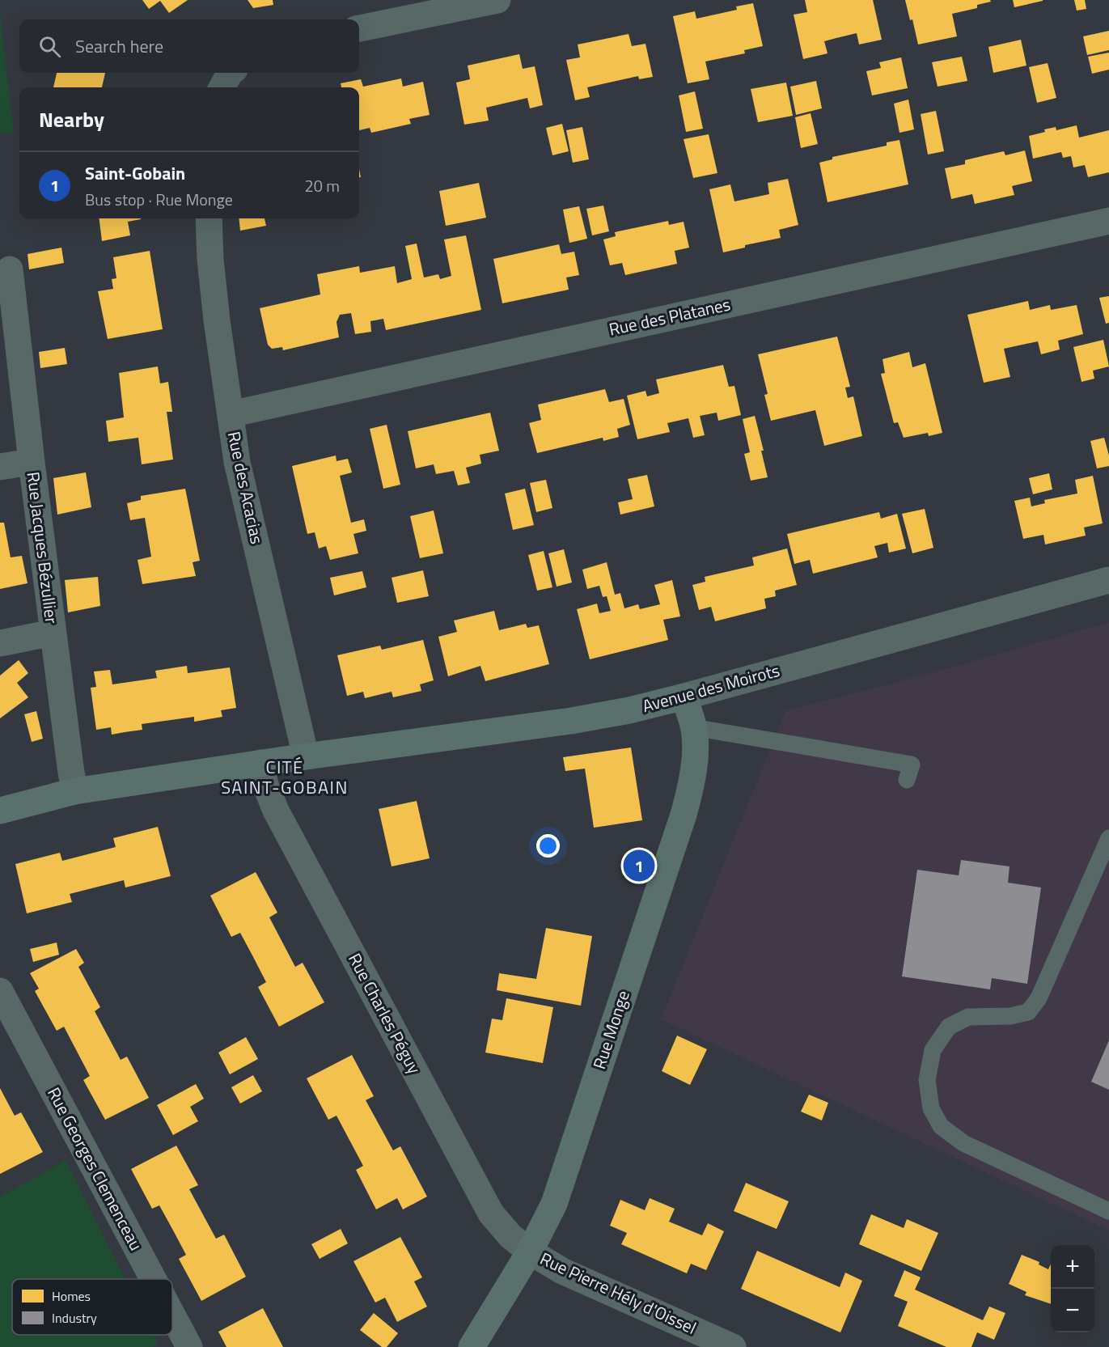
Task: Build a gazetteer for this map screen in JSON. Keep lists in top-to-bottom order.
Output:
{
  "streets": {
    "street": [
      "Rue des Platanes",
      "Rue des Acacias",
      "Rue Jacques Bézullier",
      "Avenue des Moirots",
      "Rue Charles Péguy",
      "Rue Monge",
      "Rue Georges Clemenceau",
      "Rue Pierre Hély d'Oissel"
    ]
  },
  "crossings": [
    ["Rue des Platanes", "Rue des Acacias"],
    ["Rue des Acacias", "Avenue des Moirots"],
    ["Avenue des Moirots", "Rue Monge"],
    ["Rue Charles Péguy", "Rue Monge"],
    ["Rue Charles Péguy", "Rue Pierre Hély d'Oissel"],
    ["Rue Monge", "Rue Pierre Hély d'Oissel"]
  ],
  "districts": ["CITÉ SAINT-GOBAIN"],
  "legend": ["Homes", "Industry"],
  "page": {
    "search": "Search here",
    "heading": "Nearby",
    "list": [
      {
        "mark": "1",
        "name": "Saint-Gobain",
        "note": "Bus stop · Rue Monge",
        "value": "20 m"
      }
    ],
    "pins": "1",
    "map_buttons": ["+", "−"]
  }
}
